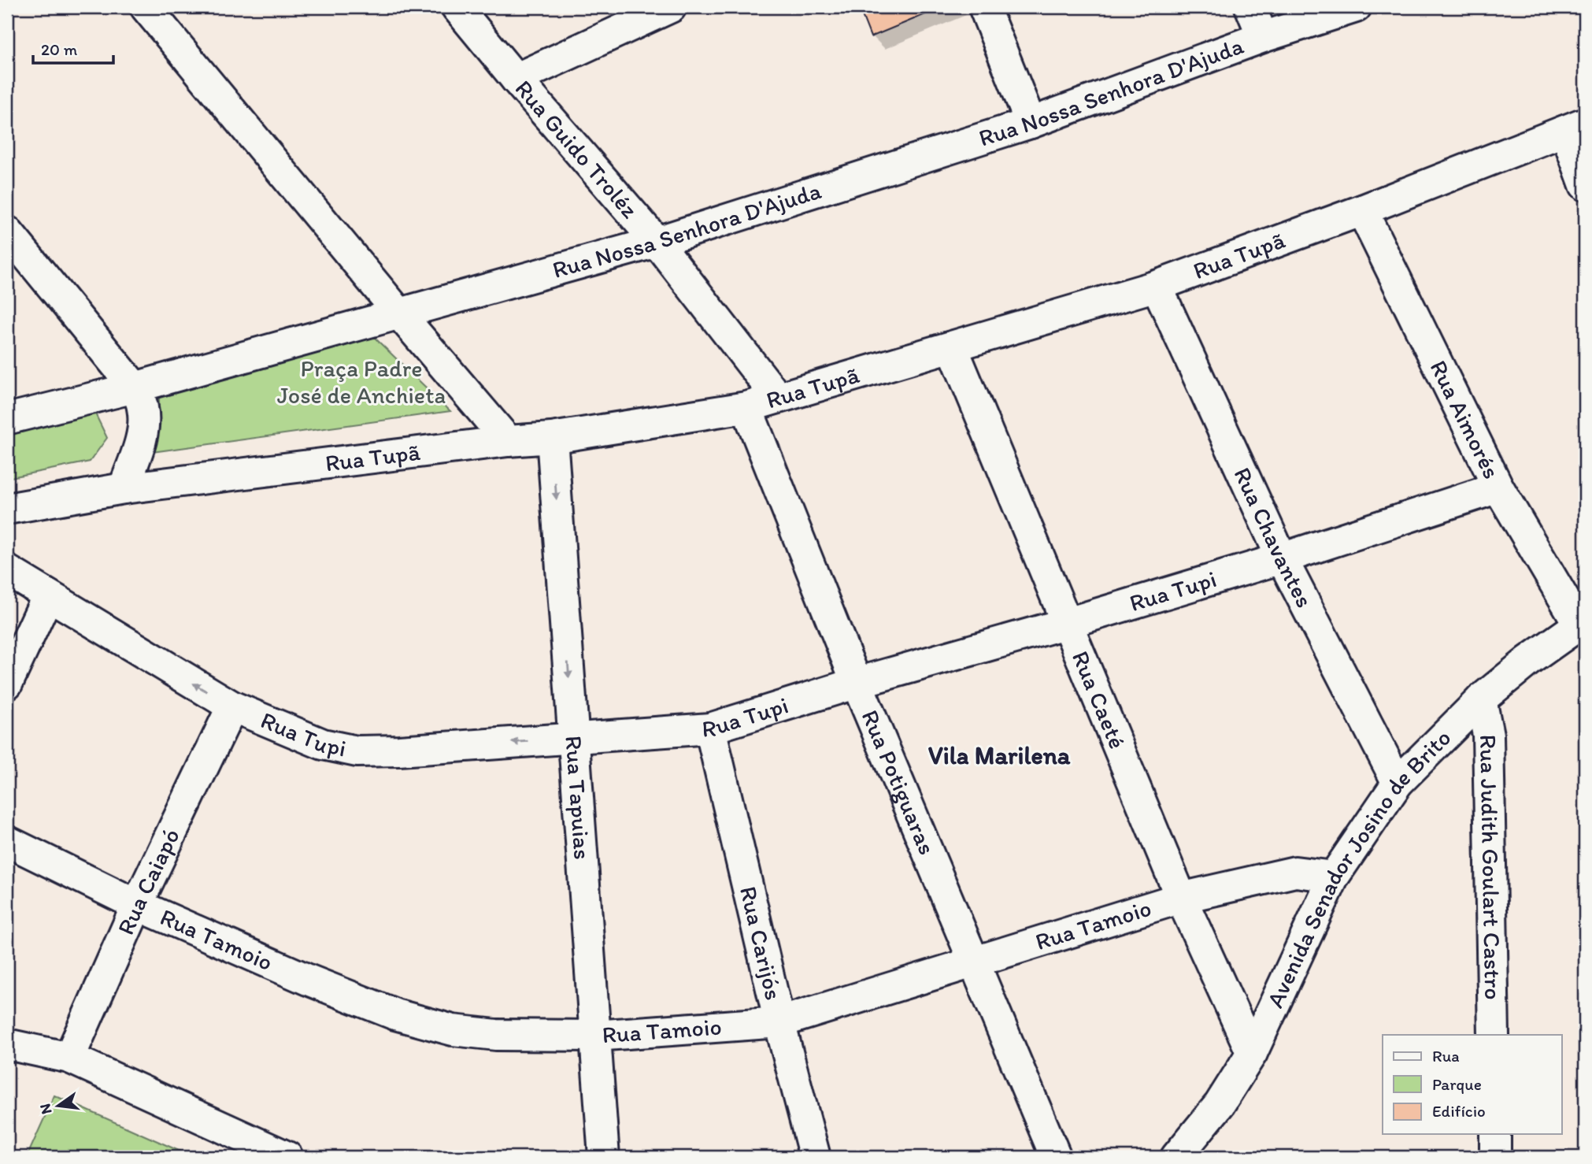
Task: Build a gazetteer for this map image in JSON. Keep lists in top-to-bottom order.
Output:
{
  "streets": {
    "street": [
      "Rua Nossa Senhora D'Ajuda",
      "Rua Guido Troléz",
      "Rua Tupã",
      "Rua Aimorés",
      "Rua Chavantes",
      "Rua Tupi",
      "Rua Caeté",
      "Rua Potiguaras",
      "Rua Tapuias",
      "Rua Judith Goulart Castro",
      "Avenida Senador Josino de Brito",
      "Rua Caiapó",
      "Rua Tamoio",
      "Rua Carijós"
    ]
  },
  "crossings": [
    ["Rua Nossa Senhora D'Ajuda", "Rua Guido Troléz"],
    ["Rua Guido Troléz", "Rua Tupã"],
    ["Rua Tupã", "Rua Aimorés"],
    ["Rua Tupã", "Rua Chavantes"],
    ["Rua Tupã", "Rua Caeté"],
    ["Rua Tupã", "Rua Potiguaras"],
    ["Rua Tupã", "Rua Tapuias"],
    ["Rua Aimorés", "Rua Tupi"],
    ["Rua Aimorés", "Avenida Senador Josino de Brito"],
    ["Rua Chavantes", "Rua Tupi"],
    ["Rua Chavantes", "Avenida Senador Josino de Brito"],
    ["Rua Tupi", "Rua Caeté"],
    ["Rua Tupi", "Rua Potiguaras"],
    ["Rua Tupi", "Rua Tapuias"],
    ["Rua Tupi", "Rua Caiapó"],
    ["Rua Tupi", "Rua Carijós"],
    ["Rua Caeté", "Avenida Senador Josino de Brito"],
    ["Rua Caeté", "Rua Tamoio"],
    ["Rua Potiguaras", "Rua Tamoio"],
    ["Rua Tapuias", "Rua Tamoio"],
    ["Rua Judith Goulart Castro", "Avenida Senador Josino de Brito"],
    ["Avenida Senador Josino de Brito", "Rua Tamoio"],
    ["Rua Caiapó", "Rua Tamoio"],
    ["Rua Tamoio", "Rua Carijós"]
  ],
  "one_way": ["Rua Tapuias"],
  "districts": ["Vila Marilena"],
  "parks": ["Praça Padre José de Anchieta"],
  "legend": ["Rua", "Parque", "Edifício"],
  "scale_bar": "20 m",
  "north": "left"
}
